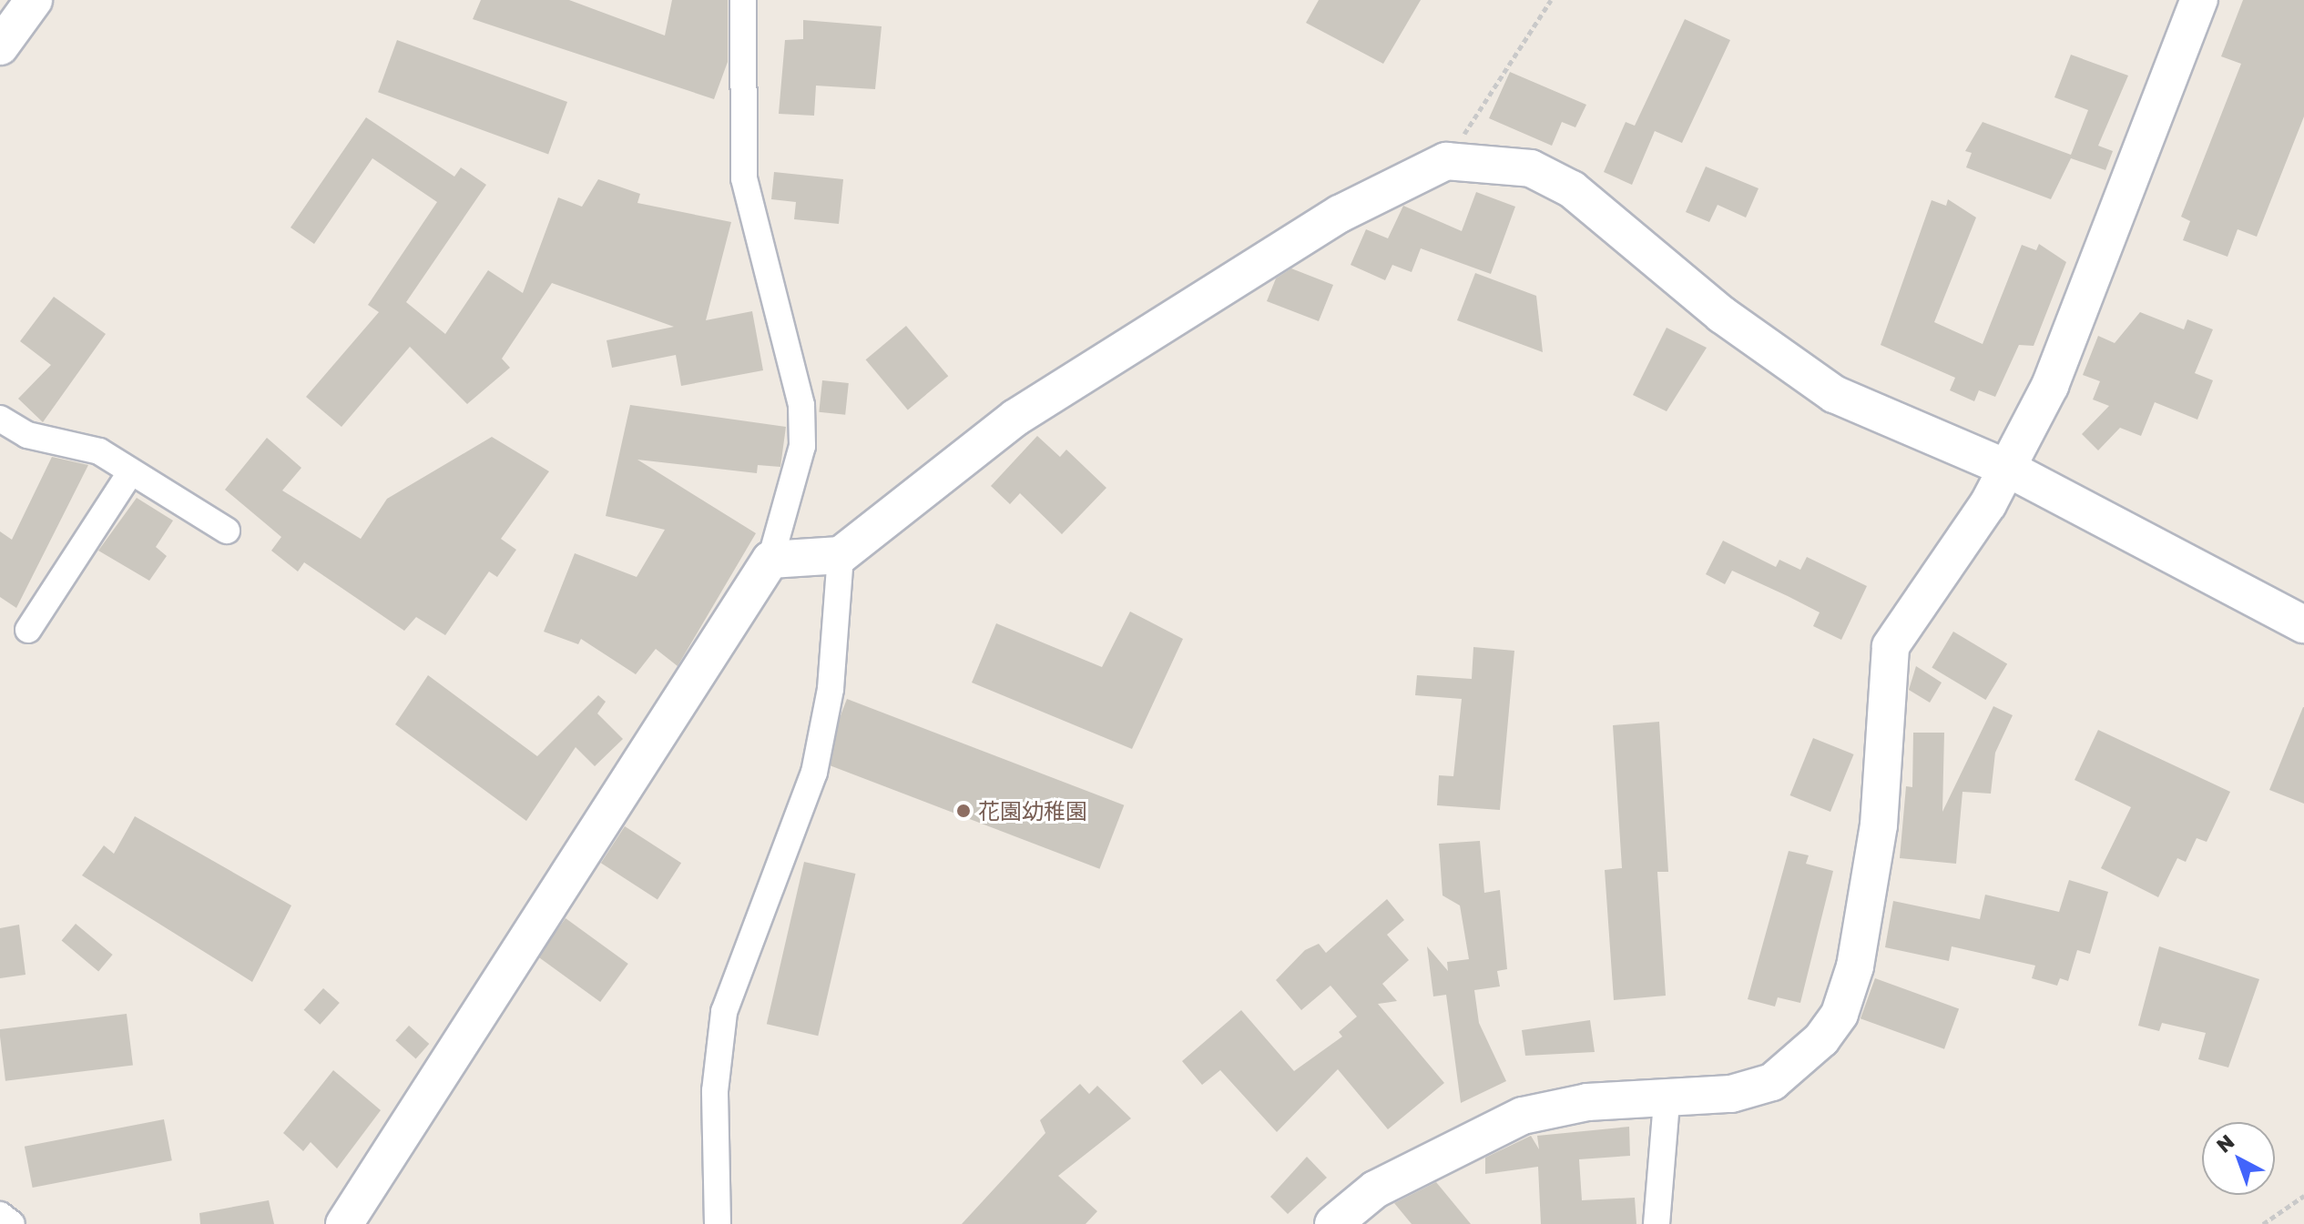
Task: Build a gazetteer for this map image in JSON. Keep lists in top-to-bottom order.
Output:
{
  "places": ["花園幼稚園"],
  "north": "top left"
}
